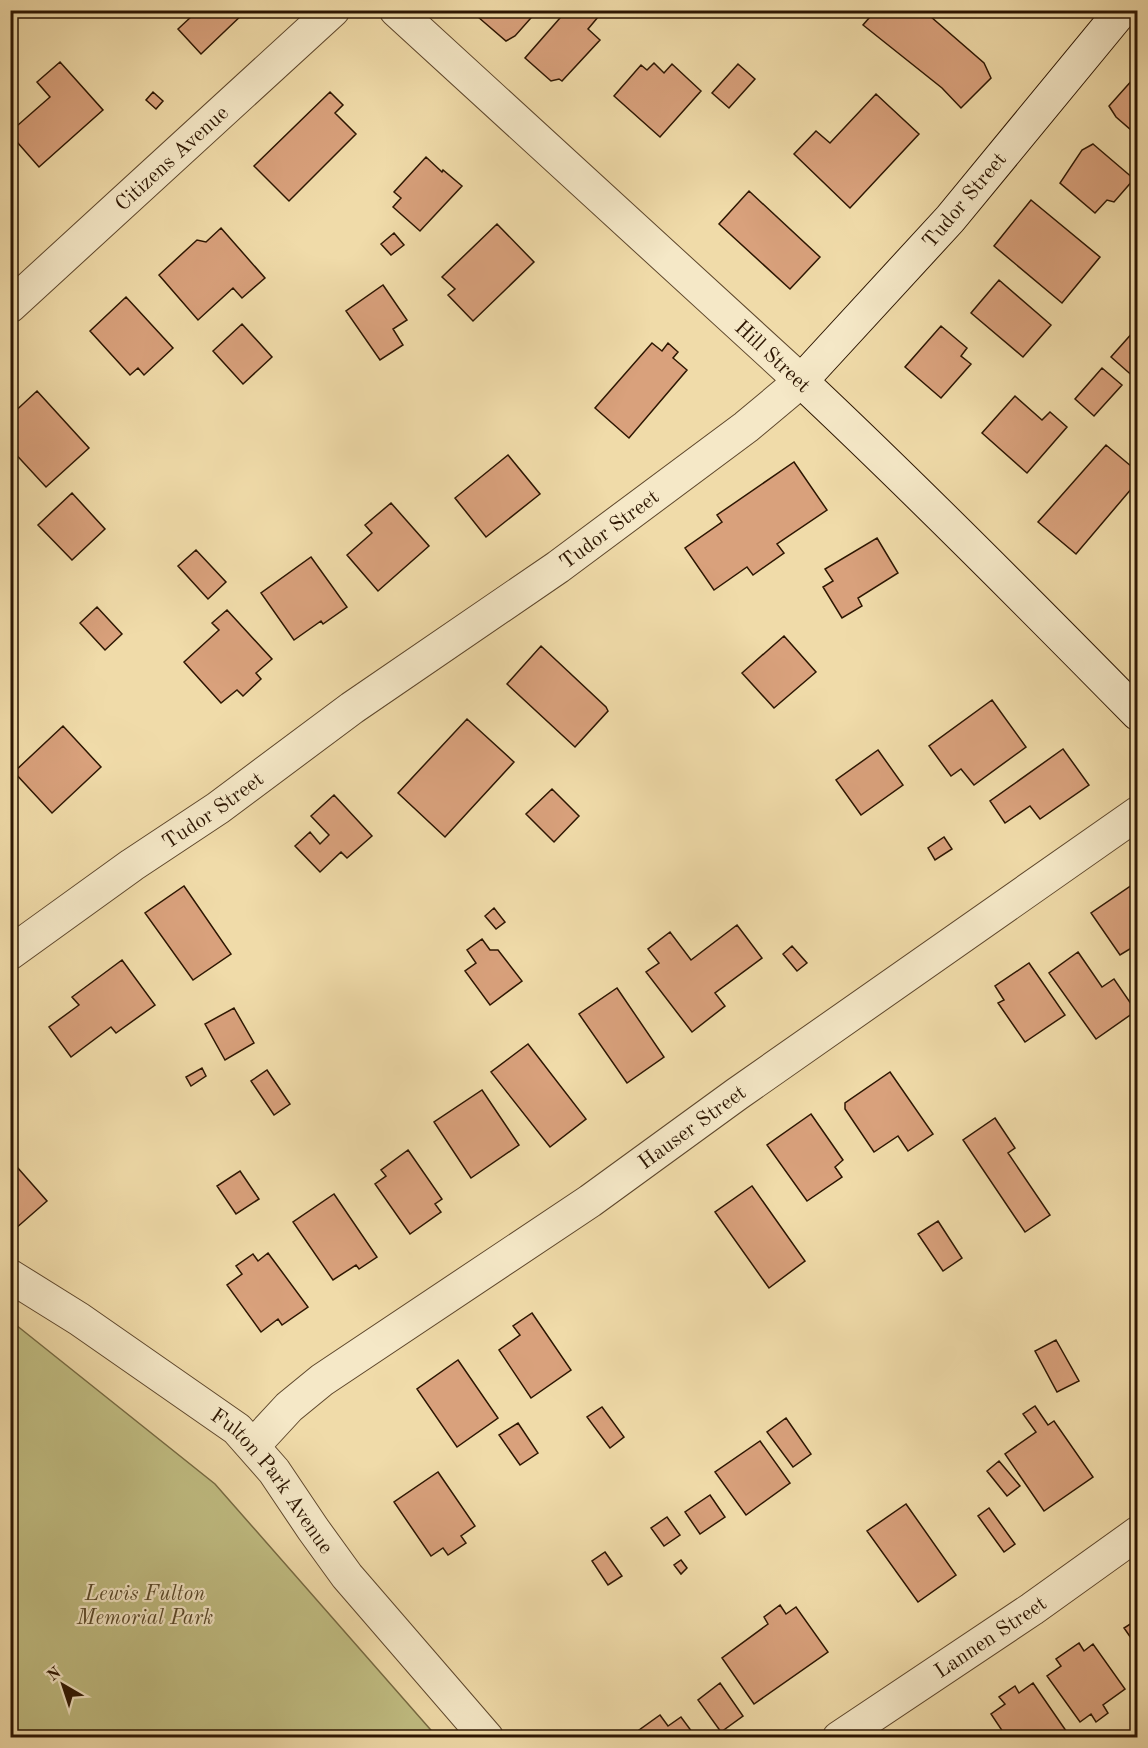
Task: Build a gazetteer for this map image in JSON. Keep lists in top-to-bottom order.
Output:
{
  "streets": {
    "street": [
      "Citizens Avenue",
      "Tudor Street",
      "Hill Street",
      "Hauser Street",
      "Fulton Park Avenue",
      "Lannen Street"
    ]
  },
  "crossings": [
    ["Tudor Street", "Hill Street"],
    ["Hauser Street", "Fulton Park Avenue"]
  ],
  "parks": ["Lewis Fulton Memorial Park"],
  "north": "top left"
}
